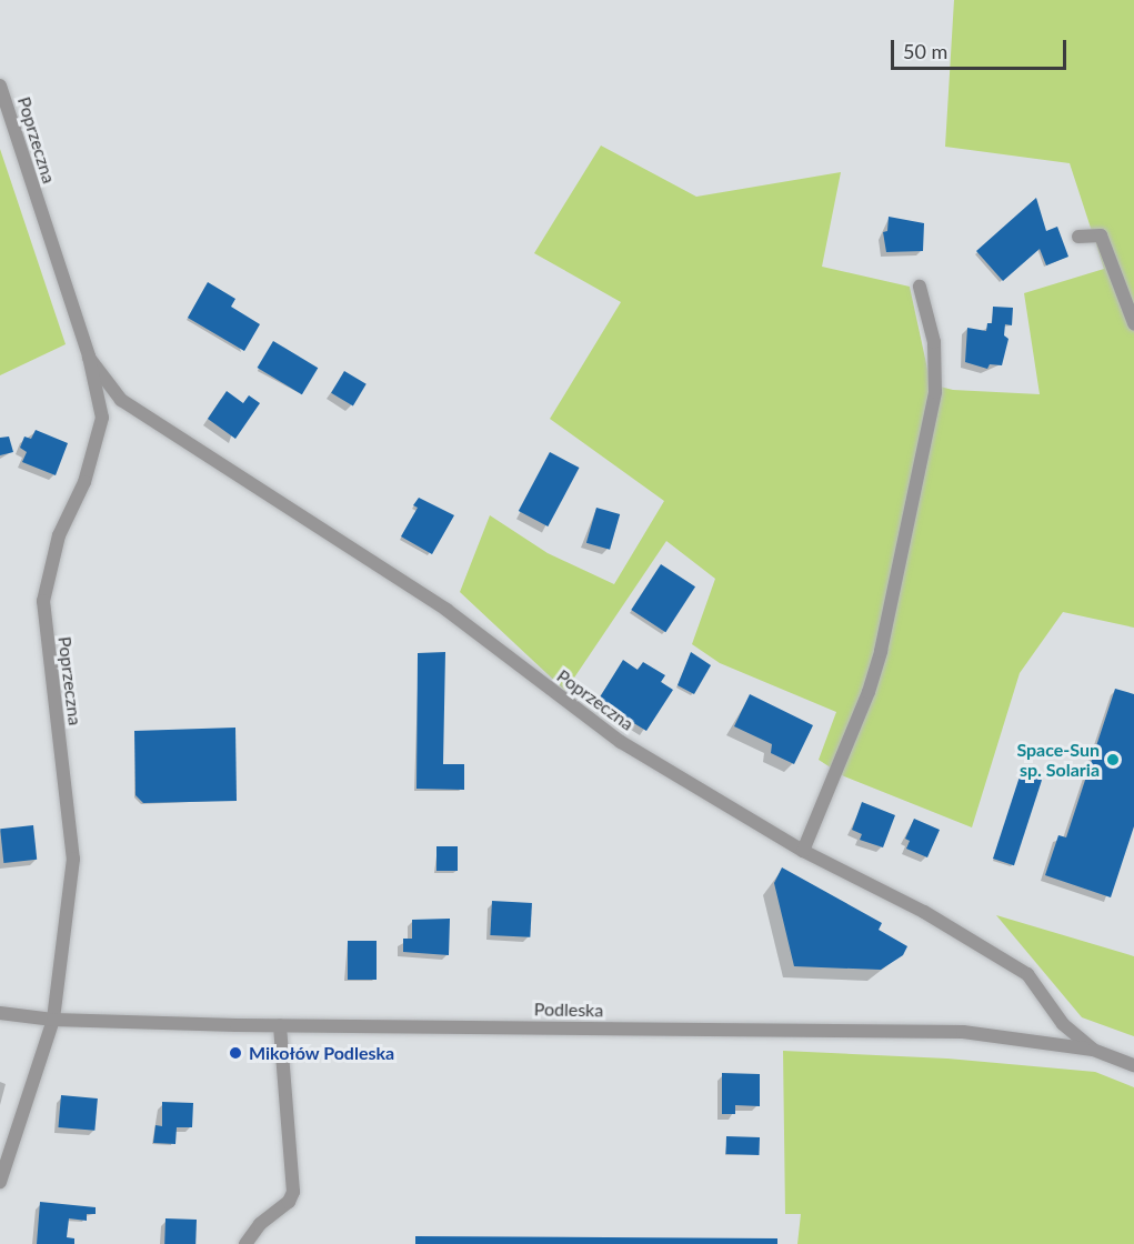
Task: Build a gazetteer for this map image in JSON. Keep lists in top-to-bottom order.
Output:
{
  "streets": {
    "street": ["Poprzeczna", "Podleska"]
  },
  "crossings": [
    ["Poprzeczna", "Podleska"]
  ],
  "places": ["Space-Sun sp. Solaria", "Mikołów Podleska"],
  "scale_bar": "50 m"
}
